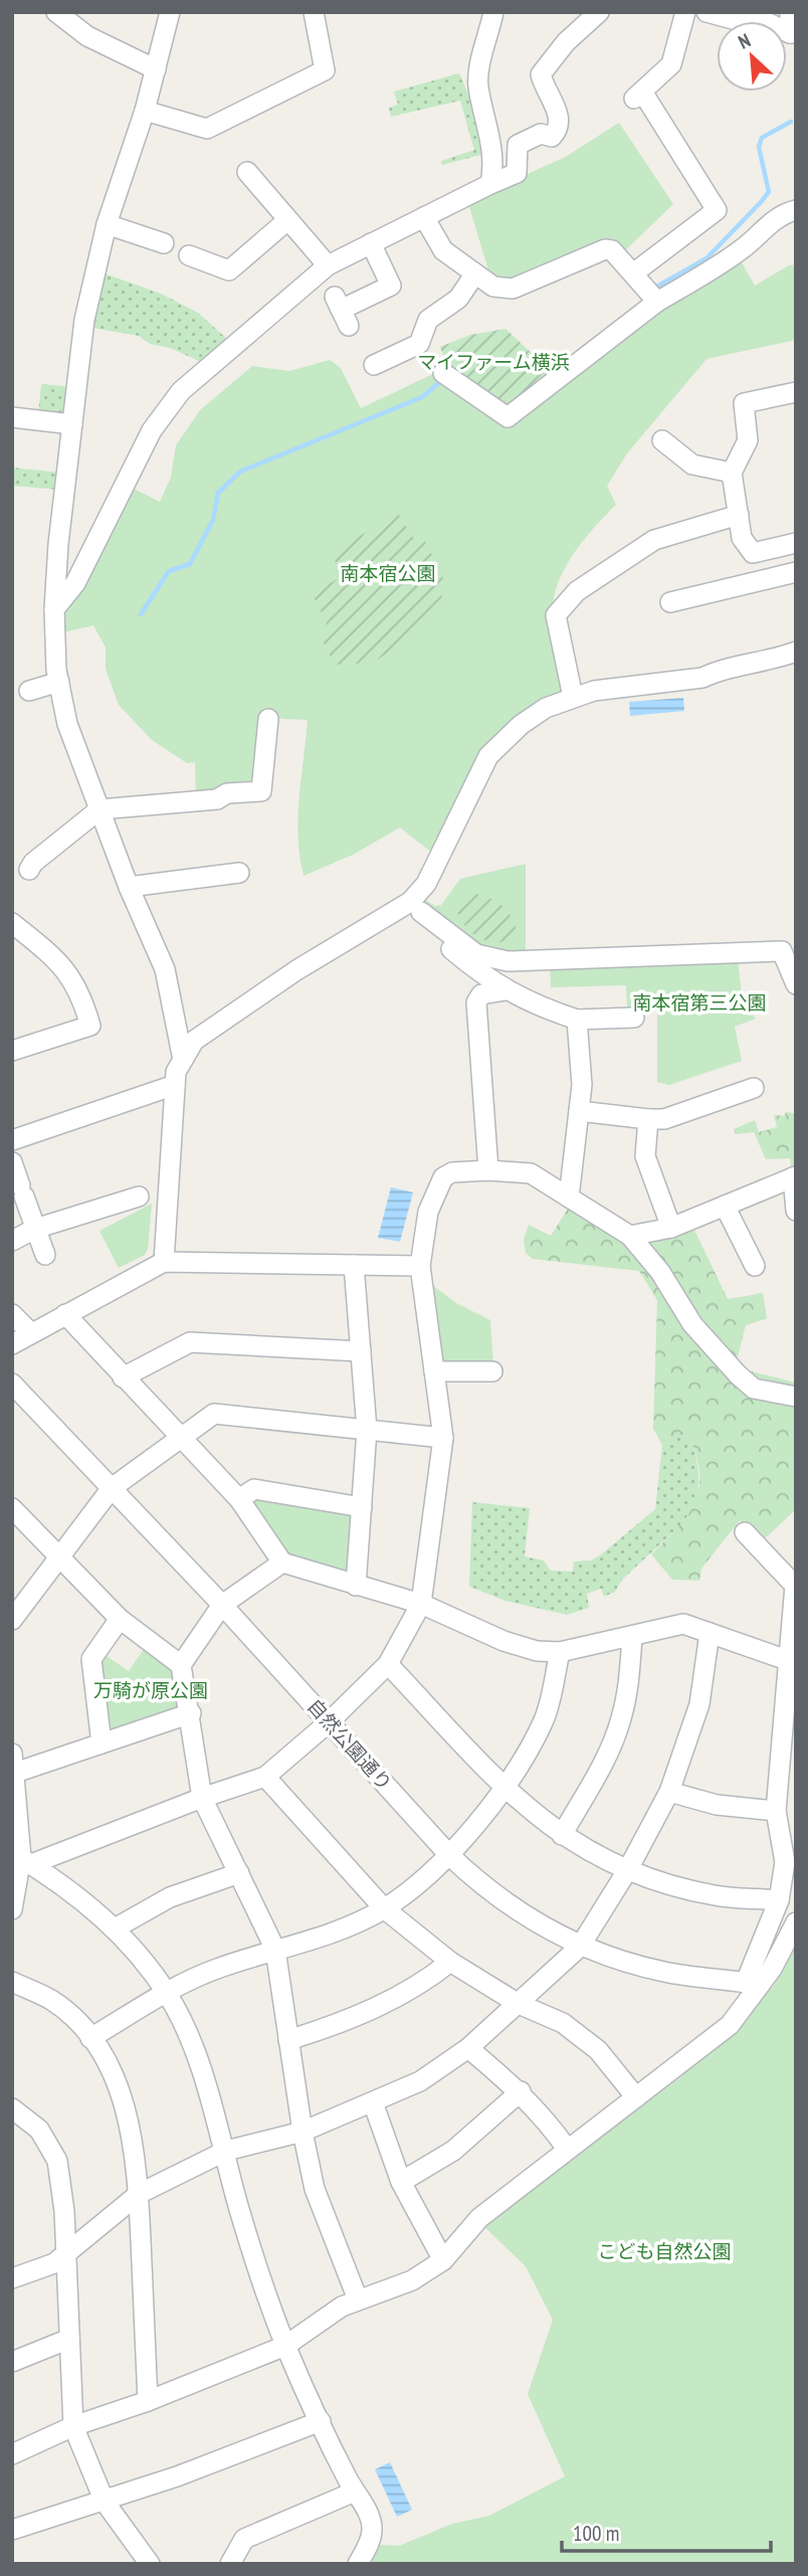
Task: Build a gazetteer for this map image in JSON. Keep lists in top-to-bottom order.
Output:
{
  "streets": {
    "street": ["自然公園通り"]
  },
  "parks": [
    "マイファーム横浜",
    "南本宿公園",
    "南本宿第三公園",
    "万騎が原公園",
    "こども自然公園"
  ],
  "scale_bar": "100 m",
  "north": "top left"
}
